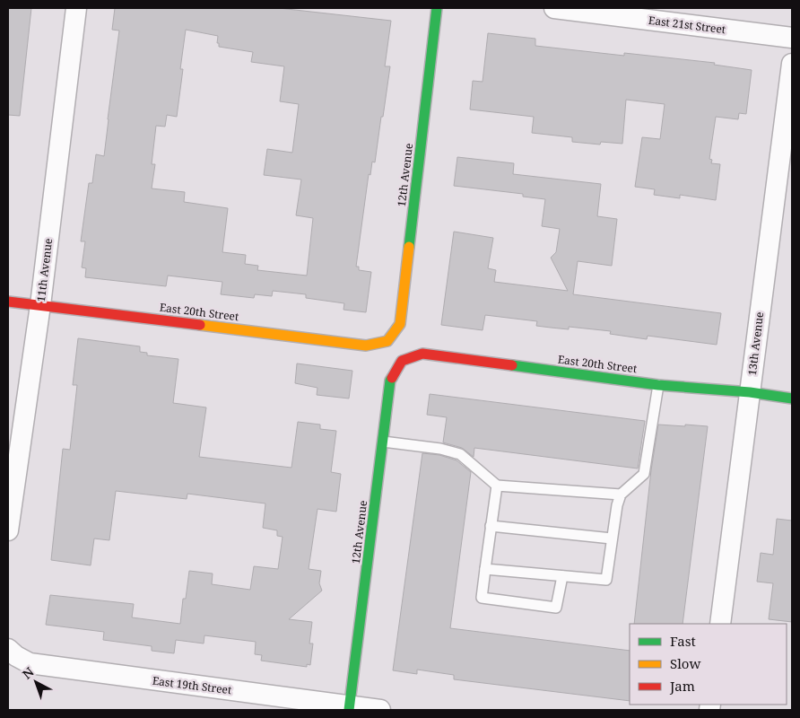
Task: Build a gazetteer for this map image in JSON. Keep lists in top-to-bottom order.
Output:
{
  "streets": {
    "street": [
      "East 21st Street",
      "12th Avenue",
      "11th Avenue",
      "East 20th Street",
      "13th Avenue",
      "East 19th Street"
    ]
  },
  "crossings": [
    ["12th Avenue", "East 20th Street"],
    ["12th Avenue", "East 19th Street"],
    ["11th Avenue", "East 20th Street"],
    ["East 20th Street", "13th Avenue"]
  ],
  "legend": ["Fast", "Slow", "Jam"],
  "north": "top left"
}
